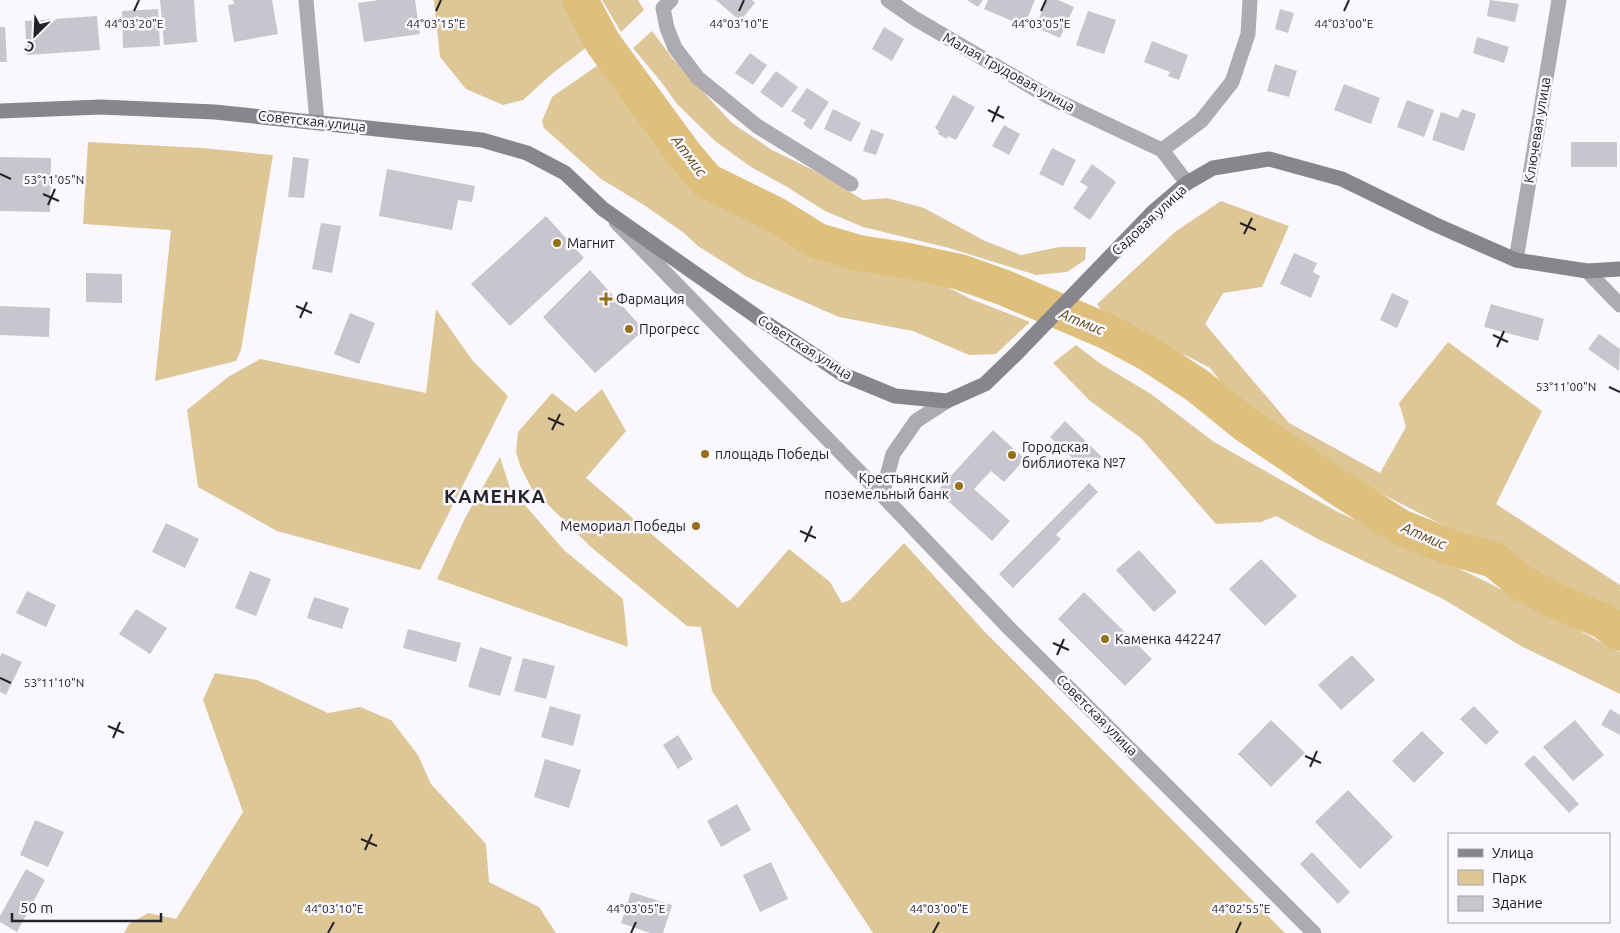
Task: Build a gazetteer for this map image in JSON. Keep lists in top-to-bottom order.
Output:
{
  "streets": {
    "main road": ["Советская улица", "Садовая улица"],
    "street": ["Малая Трудовая улица", "Ключевая улица"]
  },
  "crossings": [
    ["Советская улица", "Садовая улица"],
    ["Ключевая улица", "Садовая улица"]
  ],
  "districts": ["КАМЕНКА"],
  "water": ["Атмис"],
  "places": {
    "other": [
      "Магнит",
      "Прогресс",
      "площадь Победы",
      "Городская библиотека №7",
      "Крестьянский поземельный банк",
      "Мемориал Победы",
      "Каменка 442247"
    ],
    "health": ["Фармация"]
  },
  "legend": ["Улица", "Парк", "Здание"],
  "scale_bar": "50 m",
  "north": "bottom left",
  "coordinates": [
    "44°03'15\"E",
    "44°03'10\"E",
    "44°03'05\"E",
    "44°03'00\"E",
    "44°03'20\"E",
    "53°11'05\"N",
    "53°11'00\"N",
    "53°11'10\"N",
    "44°02'55\"E"
  ]
}
